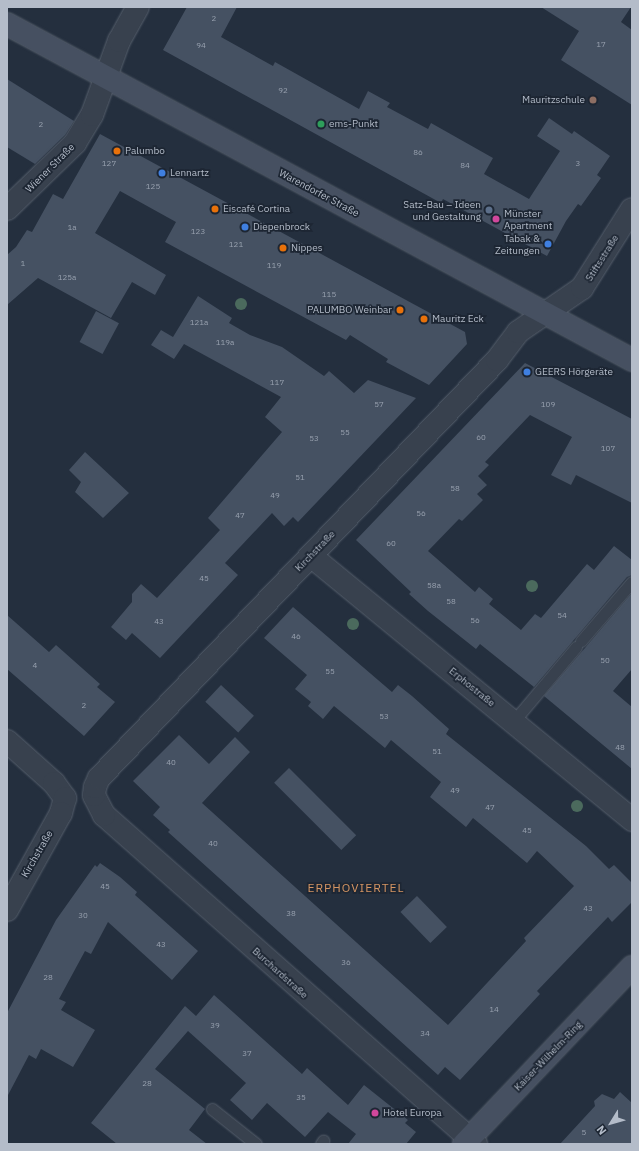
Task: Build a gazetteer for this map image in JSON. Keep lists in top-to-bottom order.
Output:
{
  "streets": {
    "main road": ["Warendorfer Straße", "Kaiser-Wilhelm-Ring"],
    "street": [
      "Wiener Straße",
      "Stiftsstraße",
      "Kirchstraße",
      "Erphostraße",
      "Burchardstraße"
    ]
  },
  "crossings": [
    ["Wiener Straße", "Warendorfer Straße"],
    ["Warendorfer Straße", "Stiftsstraße"],
    ["Warendorfer Straße", "Kirchstraße"],
    ["Stiftsstraße", "Kirchstraße"],
    ["Kirchstraße", "Erphostraße"],
    ["Kirchstraße", "Burchardstraße"],
    ["Burchardstraße", "Kaiser-Wilhelm-Ring"]
  ],
  "districts": ["ERPHOVIERTEL"],
  "places": [
    "Mauritzschule",
    "ems-Punkt",
    "Palumbo",
    "Lennartz",
    "Eiscafé Cortina",
    "Satz-Bau – Ideen und Gestaltung",
    "Münster Apartment",
    "Diepenbrock",
    "Tabak & Zeitungen",
    "Nippes",
    "PALUMBO Weinbar",
    "Mauritz Eck",
    "GEERS Hörgeräte",
    "Hotel Europa"
  ],
  "house_numbers": [
    "2",
    "17",
    "94",
    "92",
    "2",
    "86",
    "127",
    "3",
    "84",
    "125",
    "1a",
    "123",
    "121",
    "1",
    "119",
    "125a",
    "115",
    "121a",
    "119a",
    "117",
    "57",
    "109",
    "55",
    "60",
    "53",
    "107",
    "51",
    "58",
    "49",
    "56",
    "47",
    "60",
    "45",
    "58a",
    "58",
    "54",
    "56",
    "43",
    "46",
    "50",
    "4",
    "55",
    "2",
    "53",
    "48",
    "51",
    "40",
    "49",
    "47",
    "45",
    "40",
    "45",
    "43",
    "38",
    "30",
    "43",
    "36",
    "28",
    "14",
    "39",
    "34",
    "37",
    "28",
    "35",
    "5"
  ],
  "north": "bottom left"
}
